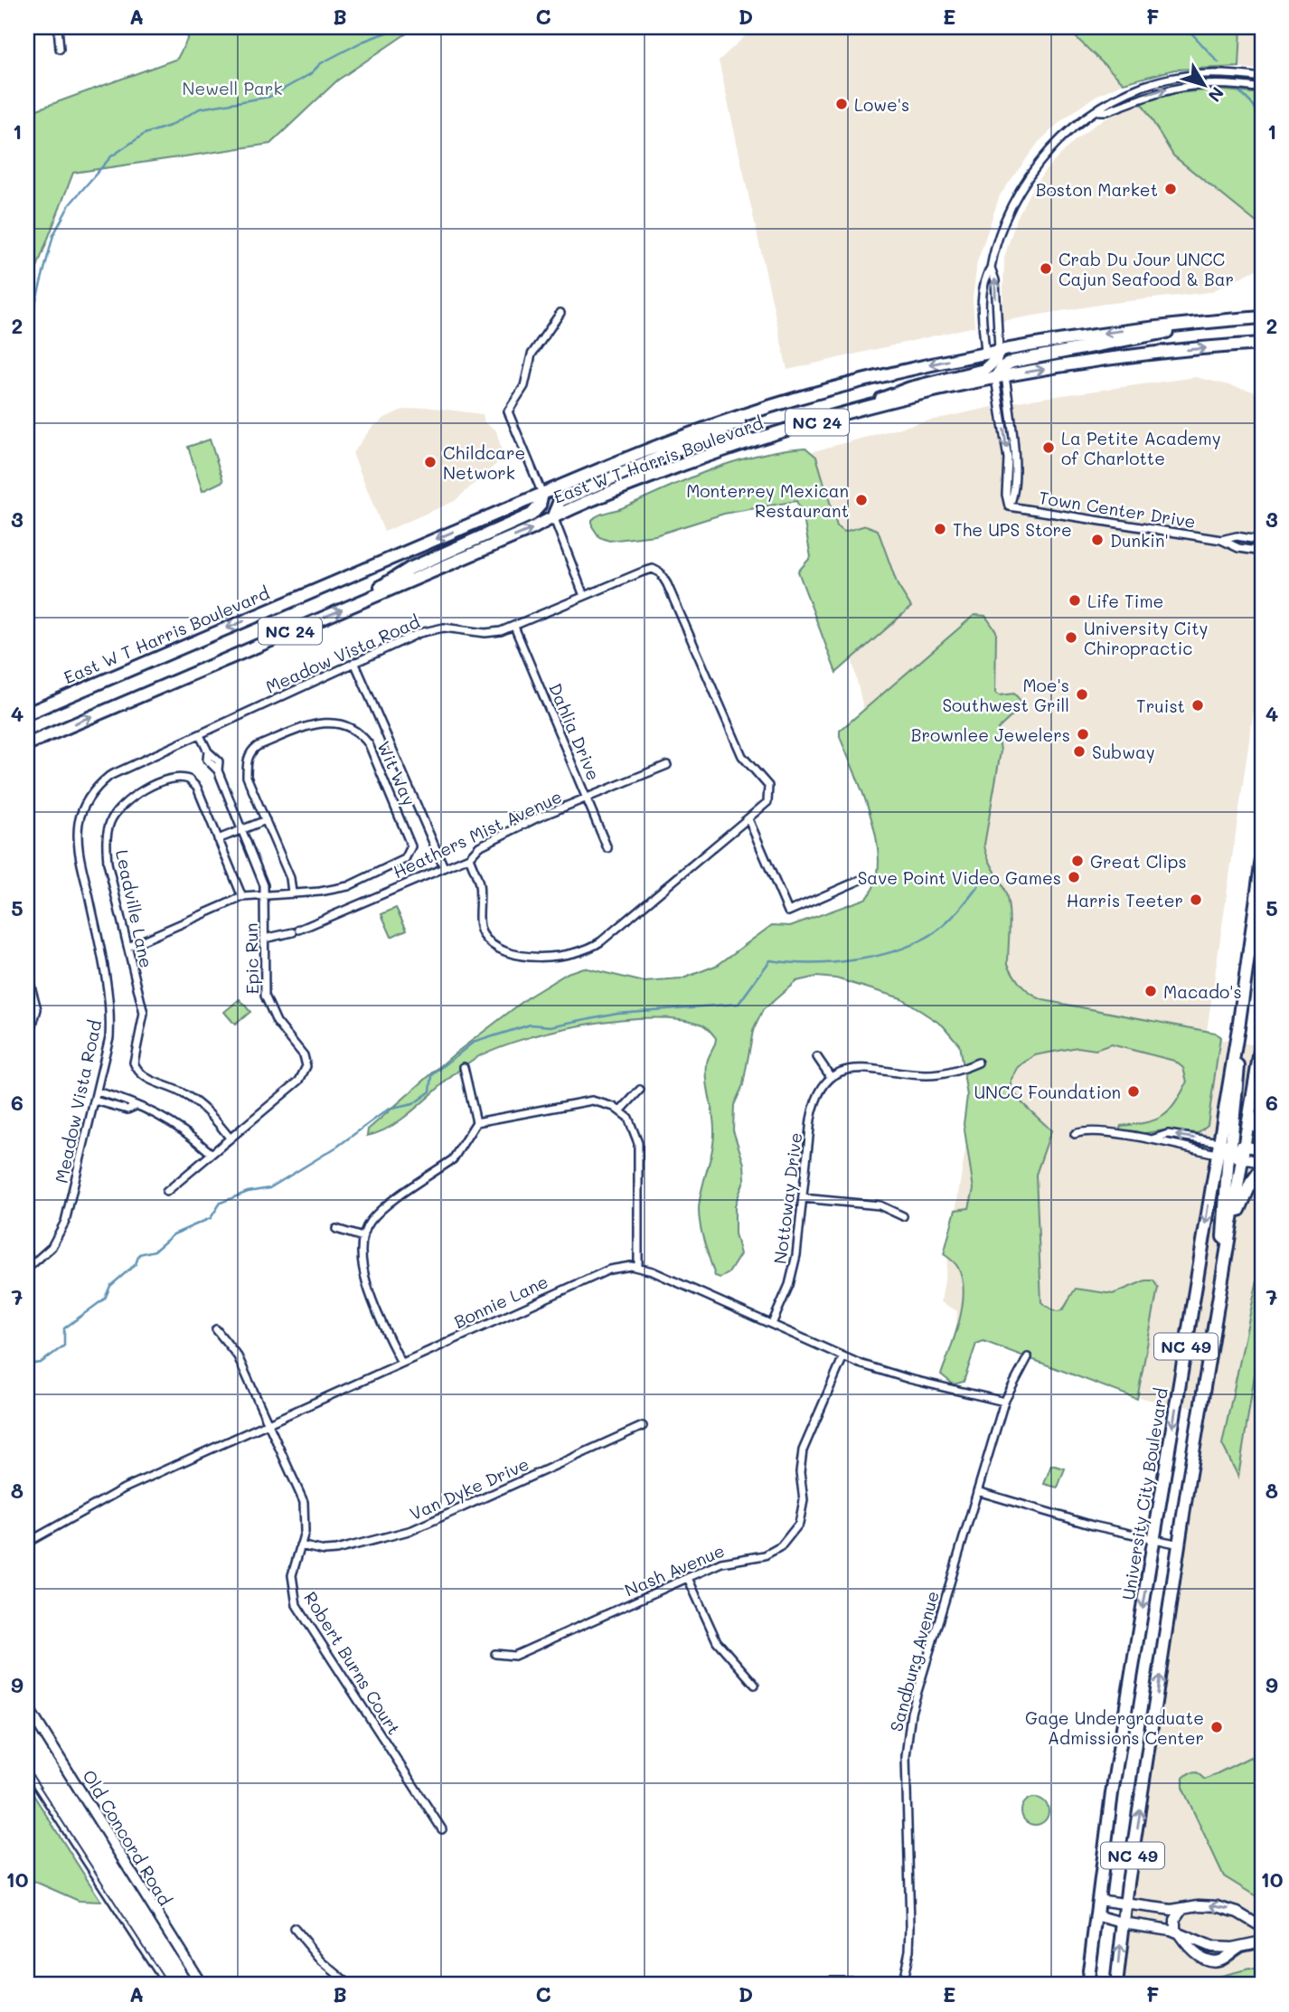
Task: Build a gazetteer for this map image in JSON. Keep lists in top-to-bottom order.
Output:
{
  "streets": {
    "main road": [
      "NC 24",
      "East W T Harris Boulevard",
      "NC 49",
      "University City Boulevard"
    ],
    "street": [
      "Town Center Drive",
      "Meadow Vista Road",
      "Dahlia Drive",
      "Wit Way",
      "Heathers Mist Avenue",
      "Leadville Lane",
      "Epic Run",
      "Nottoway Drive",
      "Bonnie Lane",
      "Van Dyke Drive",
      "Nash Avenue",
      "Sandburg Avenue",
      "Robert Burns Court",
      "Old Concord Road"
    ]
  },
  "crossings": [
    ["East W T Harris Boulevard", "Town Center Drive"],
    ["Meadow Vista Road", "Dahlia Drive"],
    ["Meadow Vista Road", "Heathers Mist Avenue"],
    ["Meadow Vista Road", "Epic Run"],
    ["Dahlia Drive", "Heathers Mist Avenue"],
    ["Wit Way", "Leadville Lane"],
    ["Wit Way", "Epic Run"],
    ["Heathers Mist Avenue", "Epic Run"],
    ["Leadville Lane", "Epic Run"],
    ["Nottoway Drive", "Bonnie Lane"],
    ["Bonnie Lane", "Nash Avenue"],
    ["Bonnie Lane", "Sandburg Avenue"],
    ["Bonnie Lane", "Robert Burns Court"],
    ["Van Dyke Drive", "Robert Burns Court"]
  ],
  "parks": ["Newell Park"],
  "places": [
    "Lowe's",
    "Boston Market",
    "Crab Du Jour UNCC Cajun Seafood & Bar",
    "La Petite Academy of Charlotte",
    "Childcare Network",
    "Monterrey Mexican Restaurant",
    "The UPS Store",
    "Dunkin'",
    "Life Time",
    "University City Chiropractic",
    "Moe's Southwest Grill",
    "Truist",
    "Brownlee Jewelers",
    "Subway",
    "Great Clips",
    "Save Point Video Games",
    "Harris Teeter",
    "Macado's",
    "UNCC Foundation",
    "Gage Undergraduate Admissions Center"
  ],
  "north": "bottom right",
  "grid": {
    "columns": [
      "A",
      "B",
      "C",
      "D",
      "E",
      "F"
    ],
    "rows": [
      "1",
      "2",
      "3",
      "4",
      "5",
      "6",
      "7",
      "8",
      "9",
      "10"
    ]
  }
}
